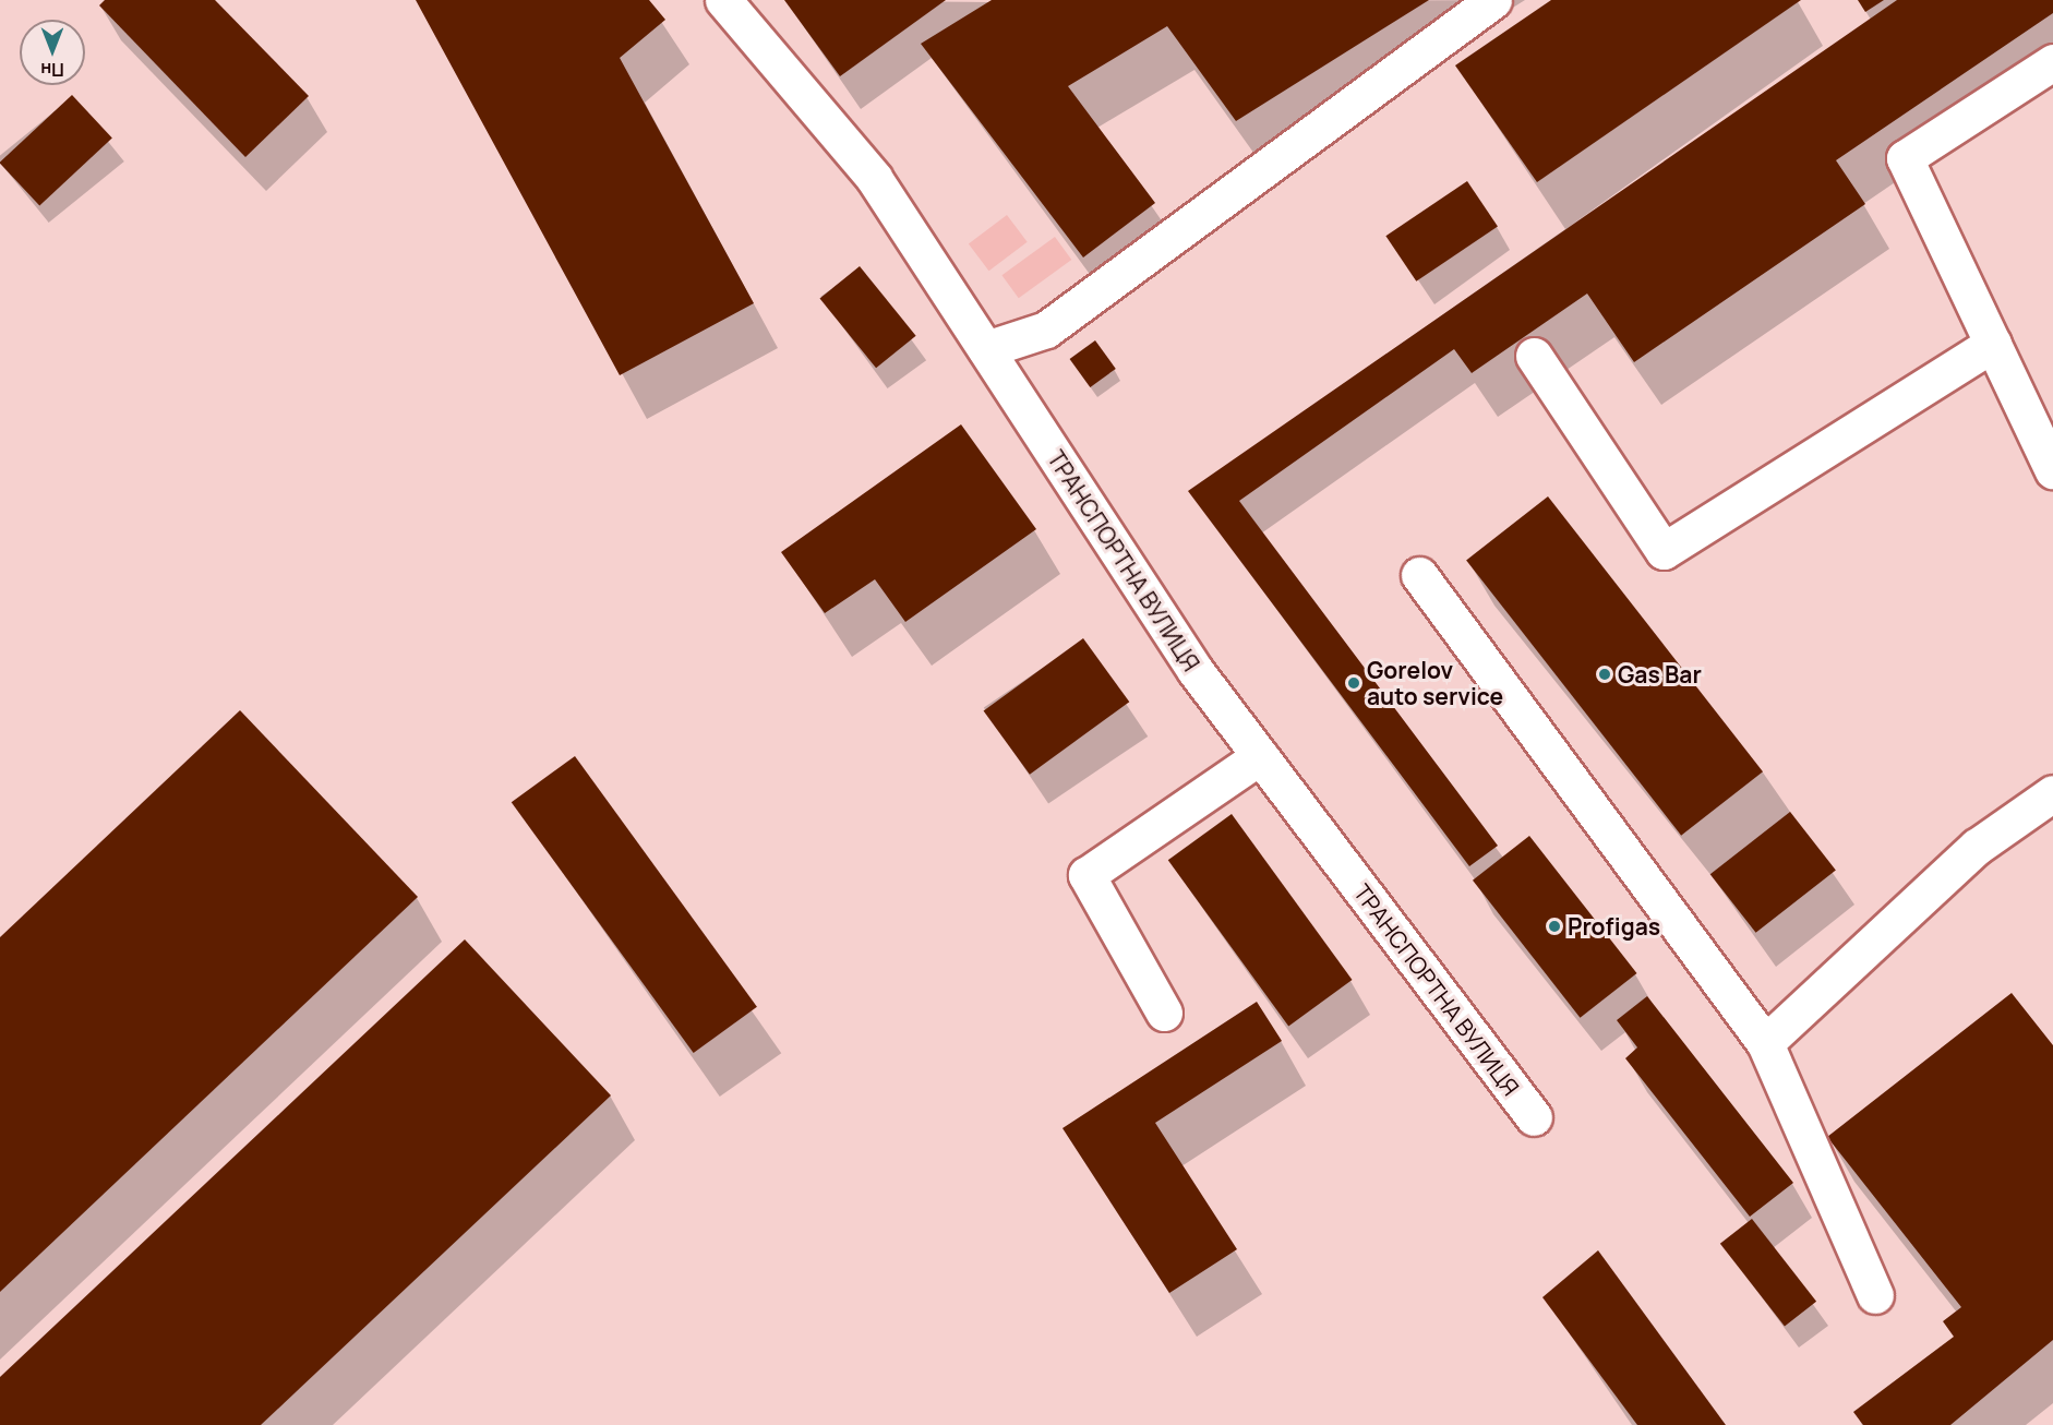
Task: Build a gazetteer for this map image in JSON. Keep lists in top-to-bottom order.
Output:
{
  "streets": {
    "street": ["ТРАНСПОРТНА ВУЛИЦЯ"]
  },
  "places": ["Gas Bar", "Gorelov auto service", "Profigas"],
  "north": "bottom"
}
